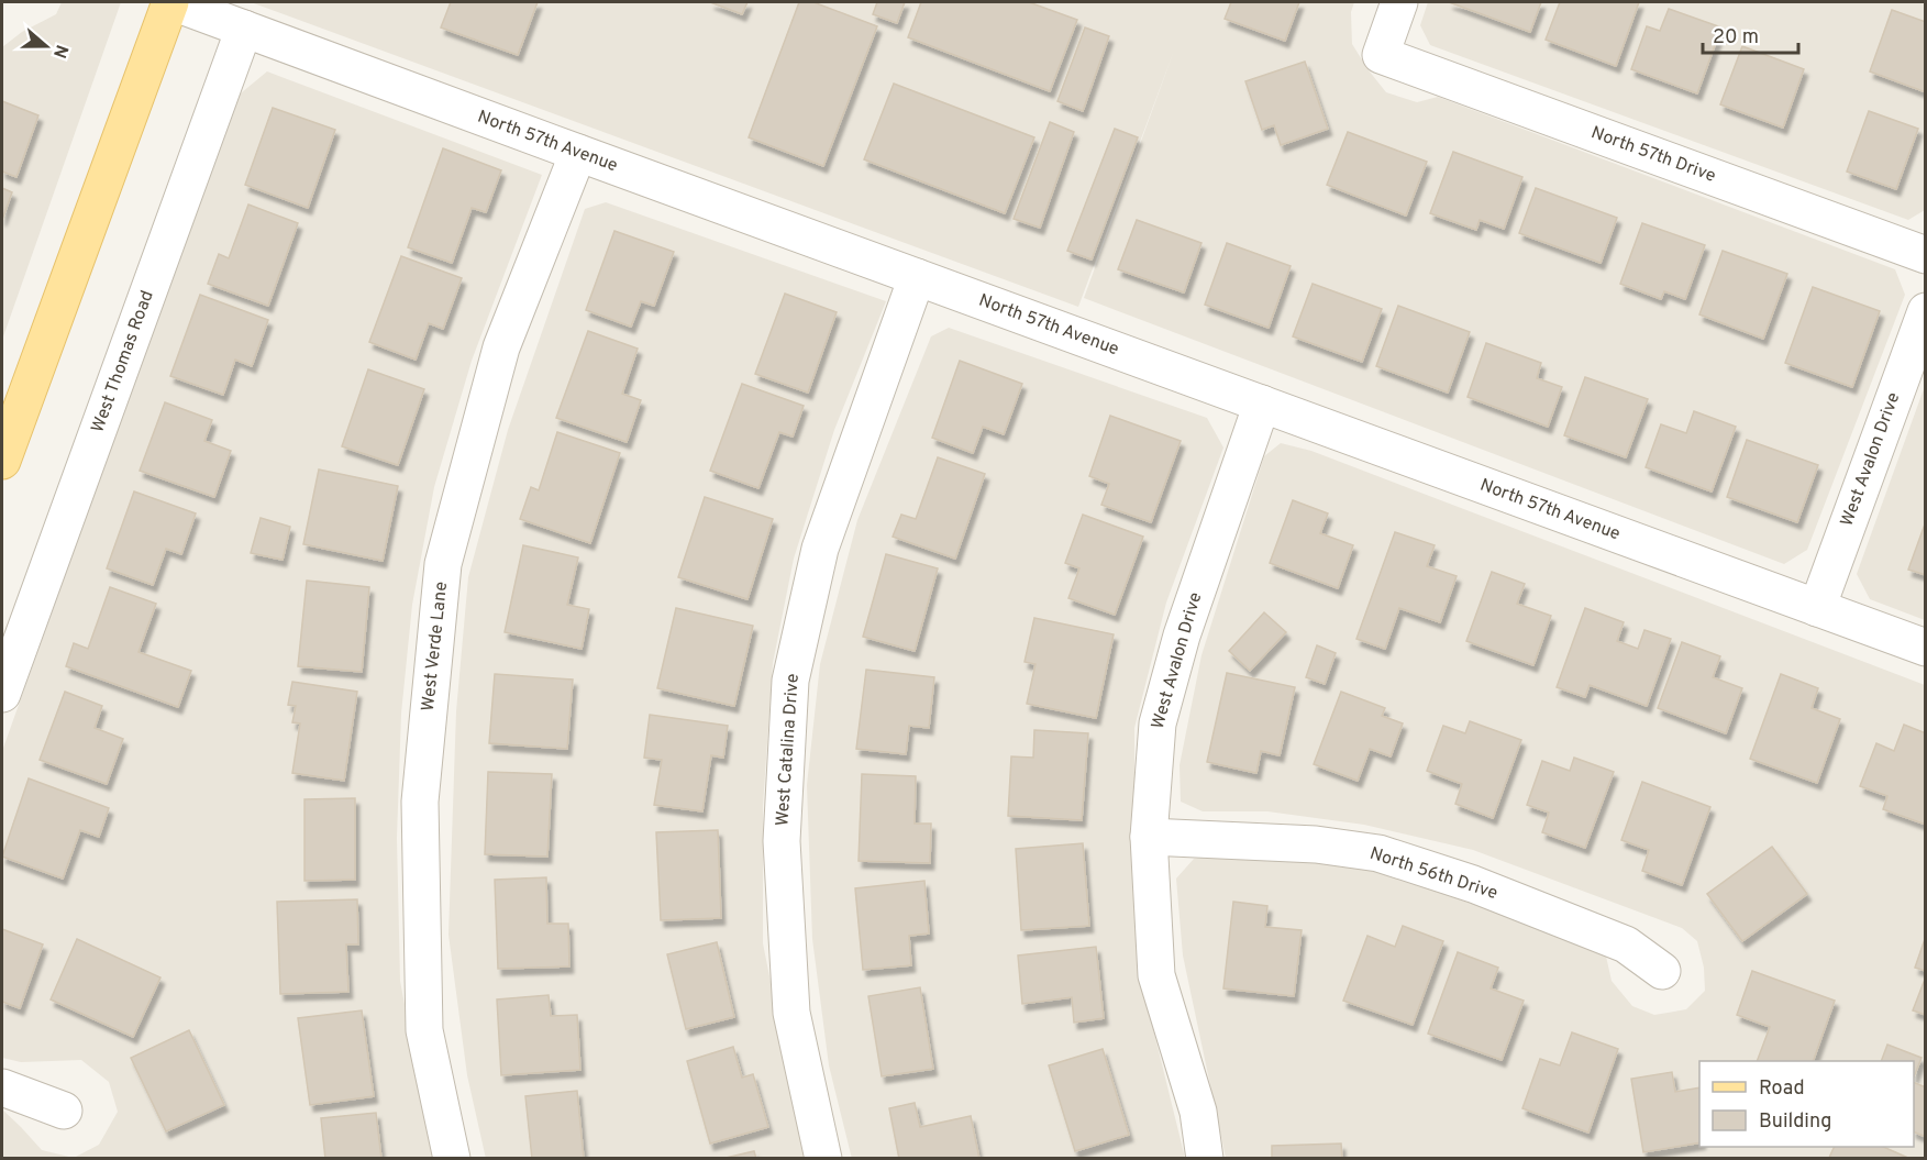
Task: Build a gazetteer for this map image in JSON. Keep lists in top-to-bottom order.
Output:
{
  "streets": {
    "street": [
      "North 57th Avenue",
      "North 57th Drive",
      "West Thomas Road",
      "West Avalon Drive",
      "West Verde Lane",
      "West Catalina Drive",
      "North 56th Drive"
    ]
  },
  "crossings": [
    ["North 57th Avenue", "West Thomas Road"],
    ["North 57th Avenue", "West Avalon Drive"],
    ["North 57th Avenue", "West Verde Lane"],
    ["North 57th Avenue", "West Catalina Drive"],
    ["West Avalon Drive", "North 56th Drive"]
  ],
  "legend": ["Road", "Building"],
  "scale_bar": "20 m",
  "north": "right"
}
